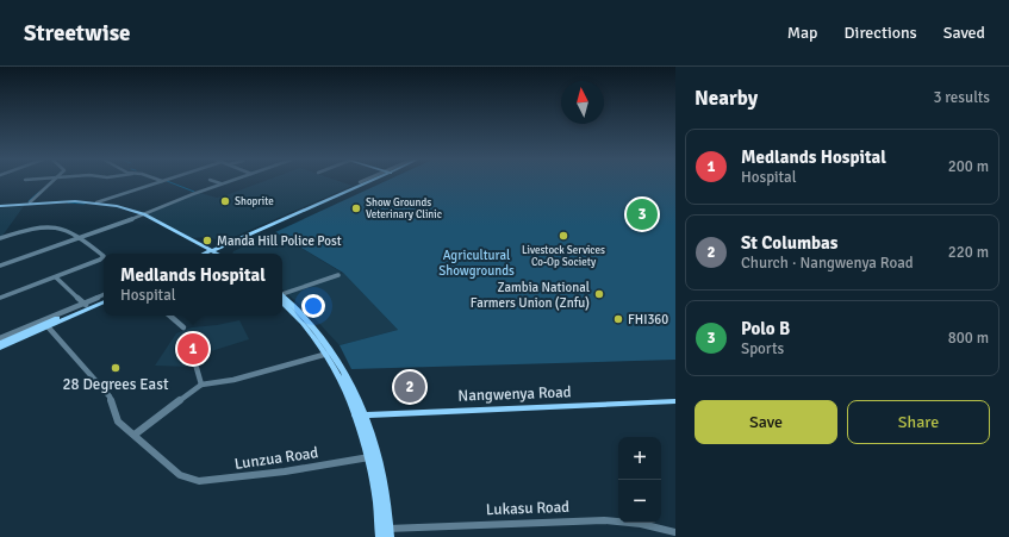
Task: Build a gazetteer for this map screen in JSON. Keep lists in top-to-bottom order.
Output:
{
  "streets": {
    "main road": ["Nangwenya Road"],
    "street": ["Lunzua Road", "Lukasu Road"]
  },
  "parks": ["Agricultural Showgrounds"],
  "places": [
    "Shoprite",
    "Show Grounds Veterinary Clinic",
    "Livestock Services Co-Op Society",
    "Manda Hill Police Post",
    "Zambia National Farmers Union (Znfu)",
    "FHI360",
    "28 Degrees East"
  ],
  "north": "top",
  "page": {
    "header": "Streetwise",
    "nav": ["Map", "Directions", "Saved"],
    "heading": ["Nearby", "3 results"],
    "list": [
      {
        "mark": "1",
        "name": "Medlands Hospital",
        "note": "Hospital",
        "value": "200 m"
      },
      {
        "mark": "2",
        "name": "St Columbas",
        "note": "Church · Nangwenya Road",
        "value": "220 m"
      },
      {
        "mark": "3",
        "name": "Polo B",
        "note": "Sports",
        "value": "800 m"
      }
    ],
    "pins": ["3", "1", "2"],
    "popup": ["Medlands Hospital", "Hospital"],
    "buttons": ["Save", "Share"],
    "map_buttons": ["+", "−"]
  }
}
